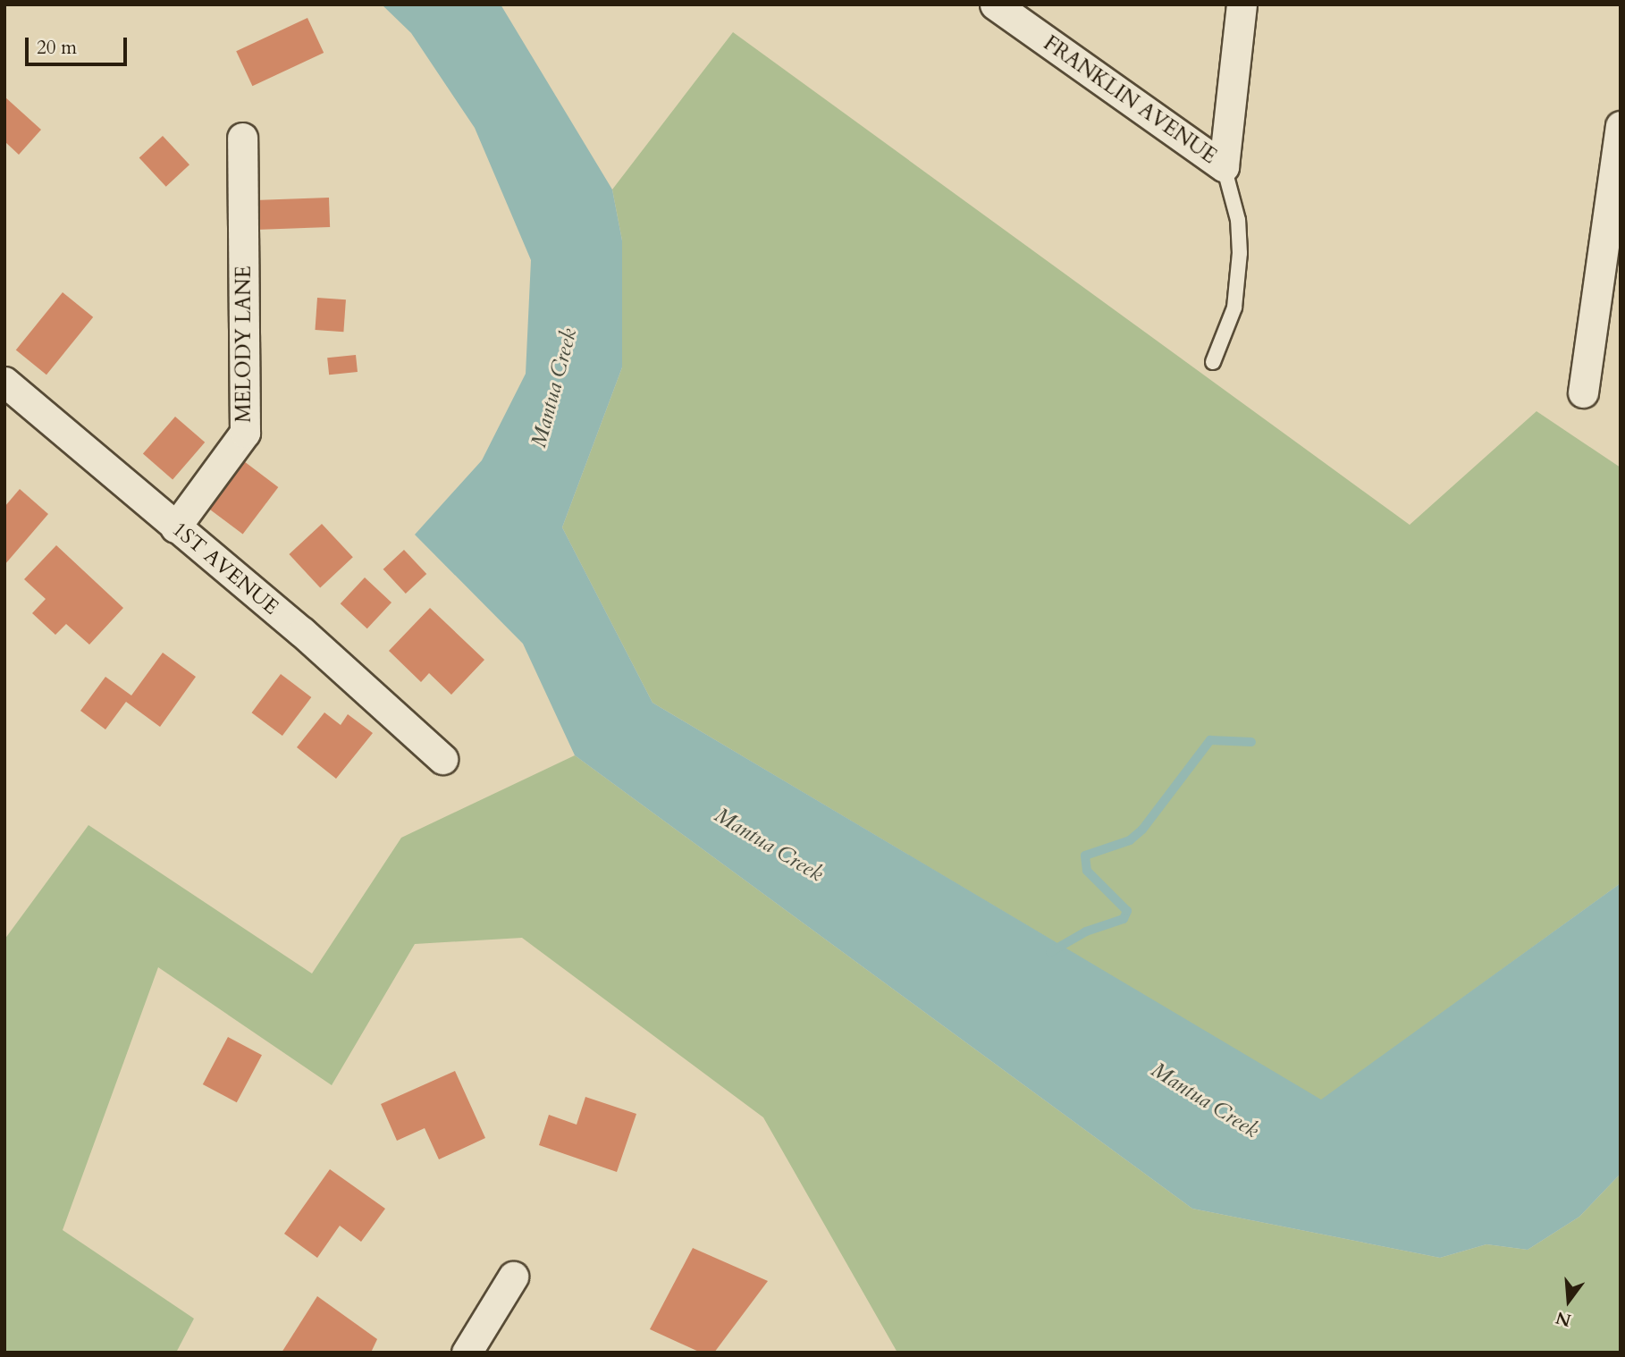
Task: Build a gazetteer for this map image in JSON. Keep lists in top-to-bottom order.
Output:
{
  "streets": {
    "street": ["FRANKLIN AVENUE", "MELODY LANE", "1ST AVENUE"]
  },
  "crossings": [
    ["MELODY LANE", "1ST AVENUE"]
  ],
  "water": ["Mantua Creek"],
  "scale_bar": "20 m",
  "north": "bottom"
}
